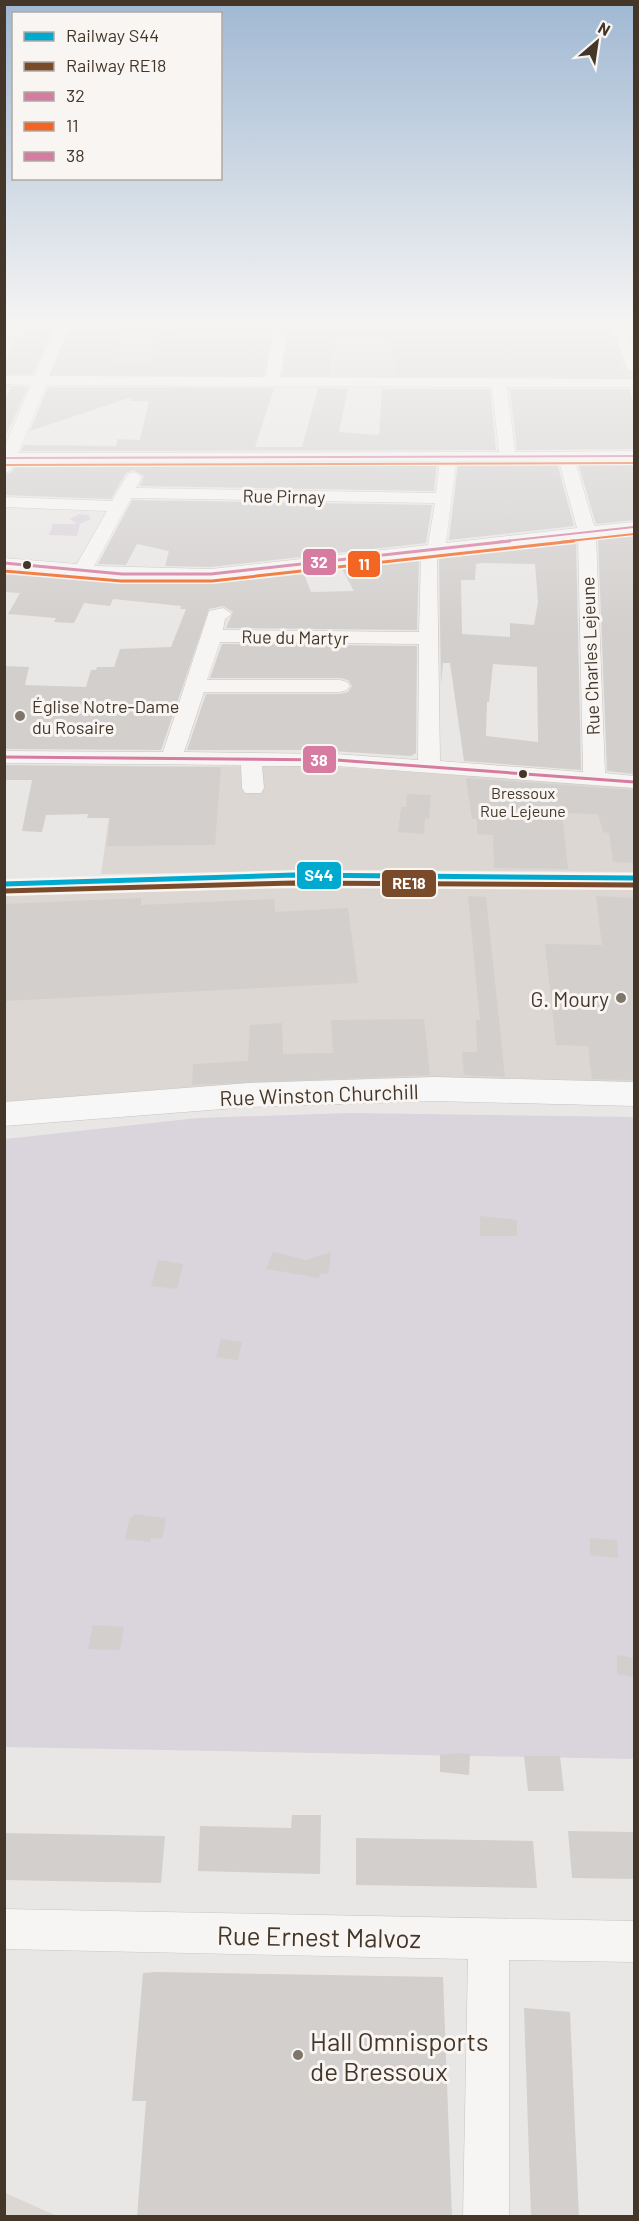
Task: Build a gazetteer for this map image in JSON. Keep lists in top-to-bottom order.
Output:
{
  "streets": {
    "main road": ["Rue Winston Churchill"],
    "street": [
      "Rue Pirnay",
      "Rue du Martyr",
      "Rue Charles Lejeune",
      "Rue Ernest Malvoz"
    ]
  },
  "places": [
    "Église Notre-Dame du Rosaire",
    "Bressoux Rue Lejeune",
    "G. Moury",
    "Hall Omnisports de Bressoux"
  ],
  "lines": [
    "transit line 32",
    "transit line 11",
    "transit line 38",
    "rail line S44",
    "rail line RE18"
  ],
  "legend": [
    "Railway S44",
    "Railway RE18",
    "32",
    "11",
    "38"
  ],
  "north": "top right"
}
